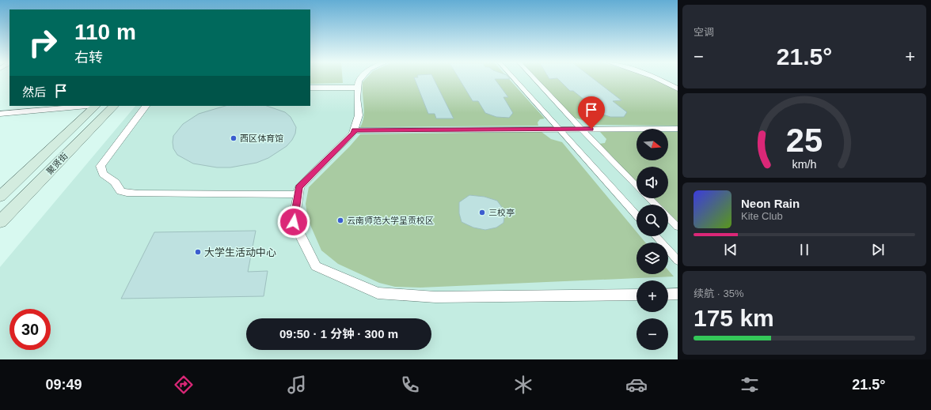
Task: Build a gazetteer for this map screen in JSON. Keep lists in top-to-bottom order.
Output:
{
  "streets": {
    "main road": ["聚贤街"]
  },
  "places": [
    "西区体育馆",
    "三校亭",
    "云南师范大学呈贡校区",
    "大学生活动中心"
  ],
  "north": "right",
  "page": {
    "tile": [
      "空调",
      ["续航 · 35%", "175 km"]
    ],
    "turn": ["110 m", "右转"],
    "heat": ["−", "21.5°", "+"],
    "then": "然后",
    "map_buttons": ["+", "−"],
    "song": ["Neon Rain", "Kite Club"],
    "limit": "30",
    "trip": "09:50 · 1 分钟 · 300 m",
    "tabs": ["09:49", "21.5°"],
    "gauge": ["25", "km/h"]
  }
}
